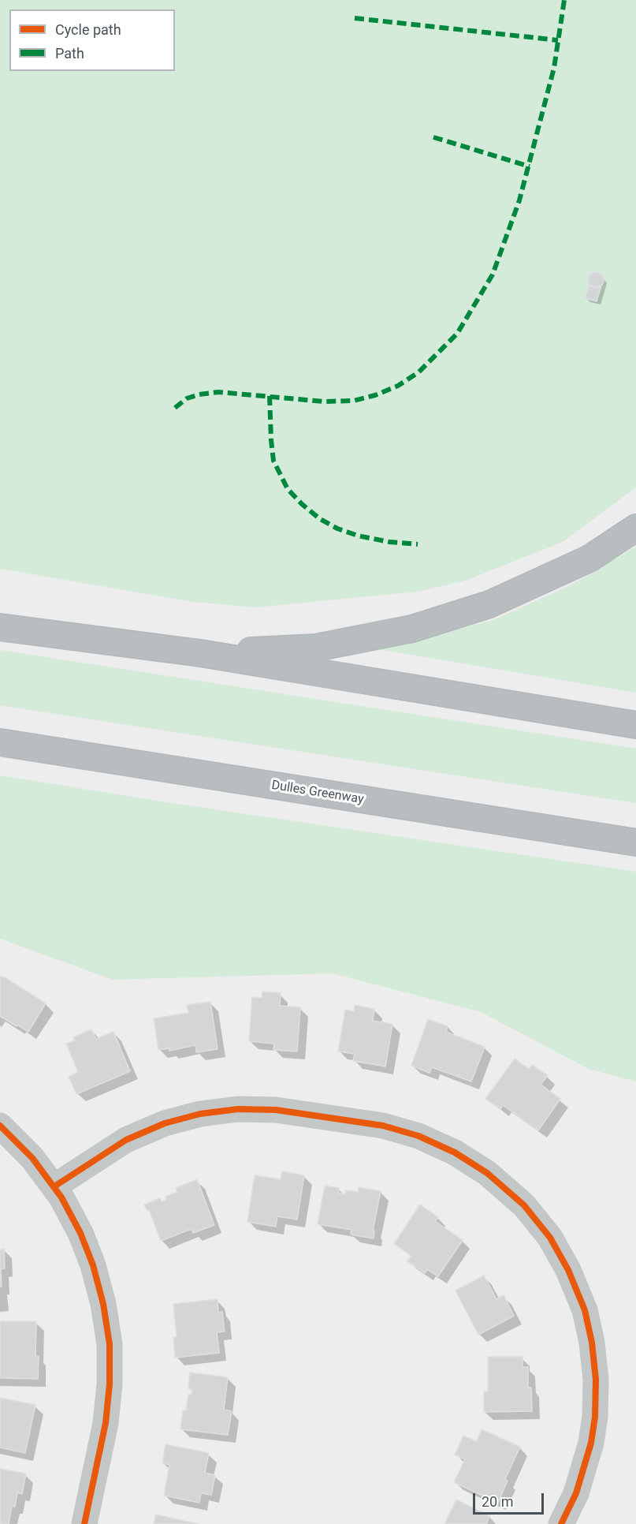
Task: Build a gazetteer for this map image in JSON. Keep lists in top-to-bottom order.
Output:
{
  "streets": {
    "highway": ["Dulles Greenway"]
  },
  "legend": ["Cycle path", "Path"],
  "scale_bar": "20 m"
}
